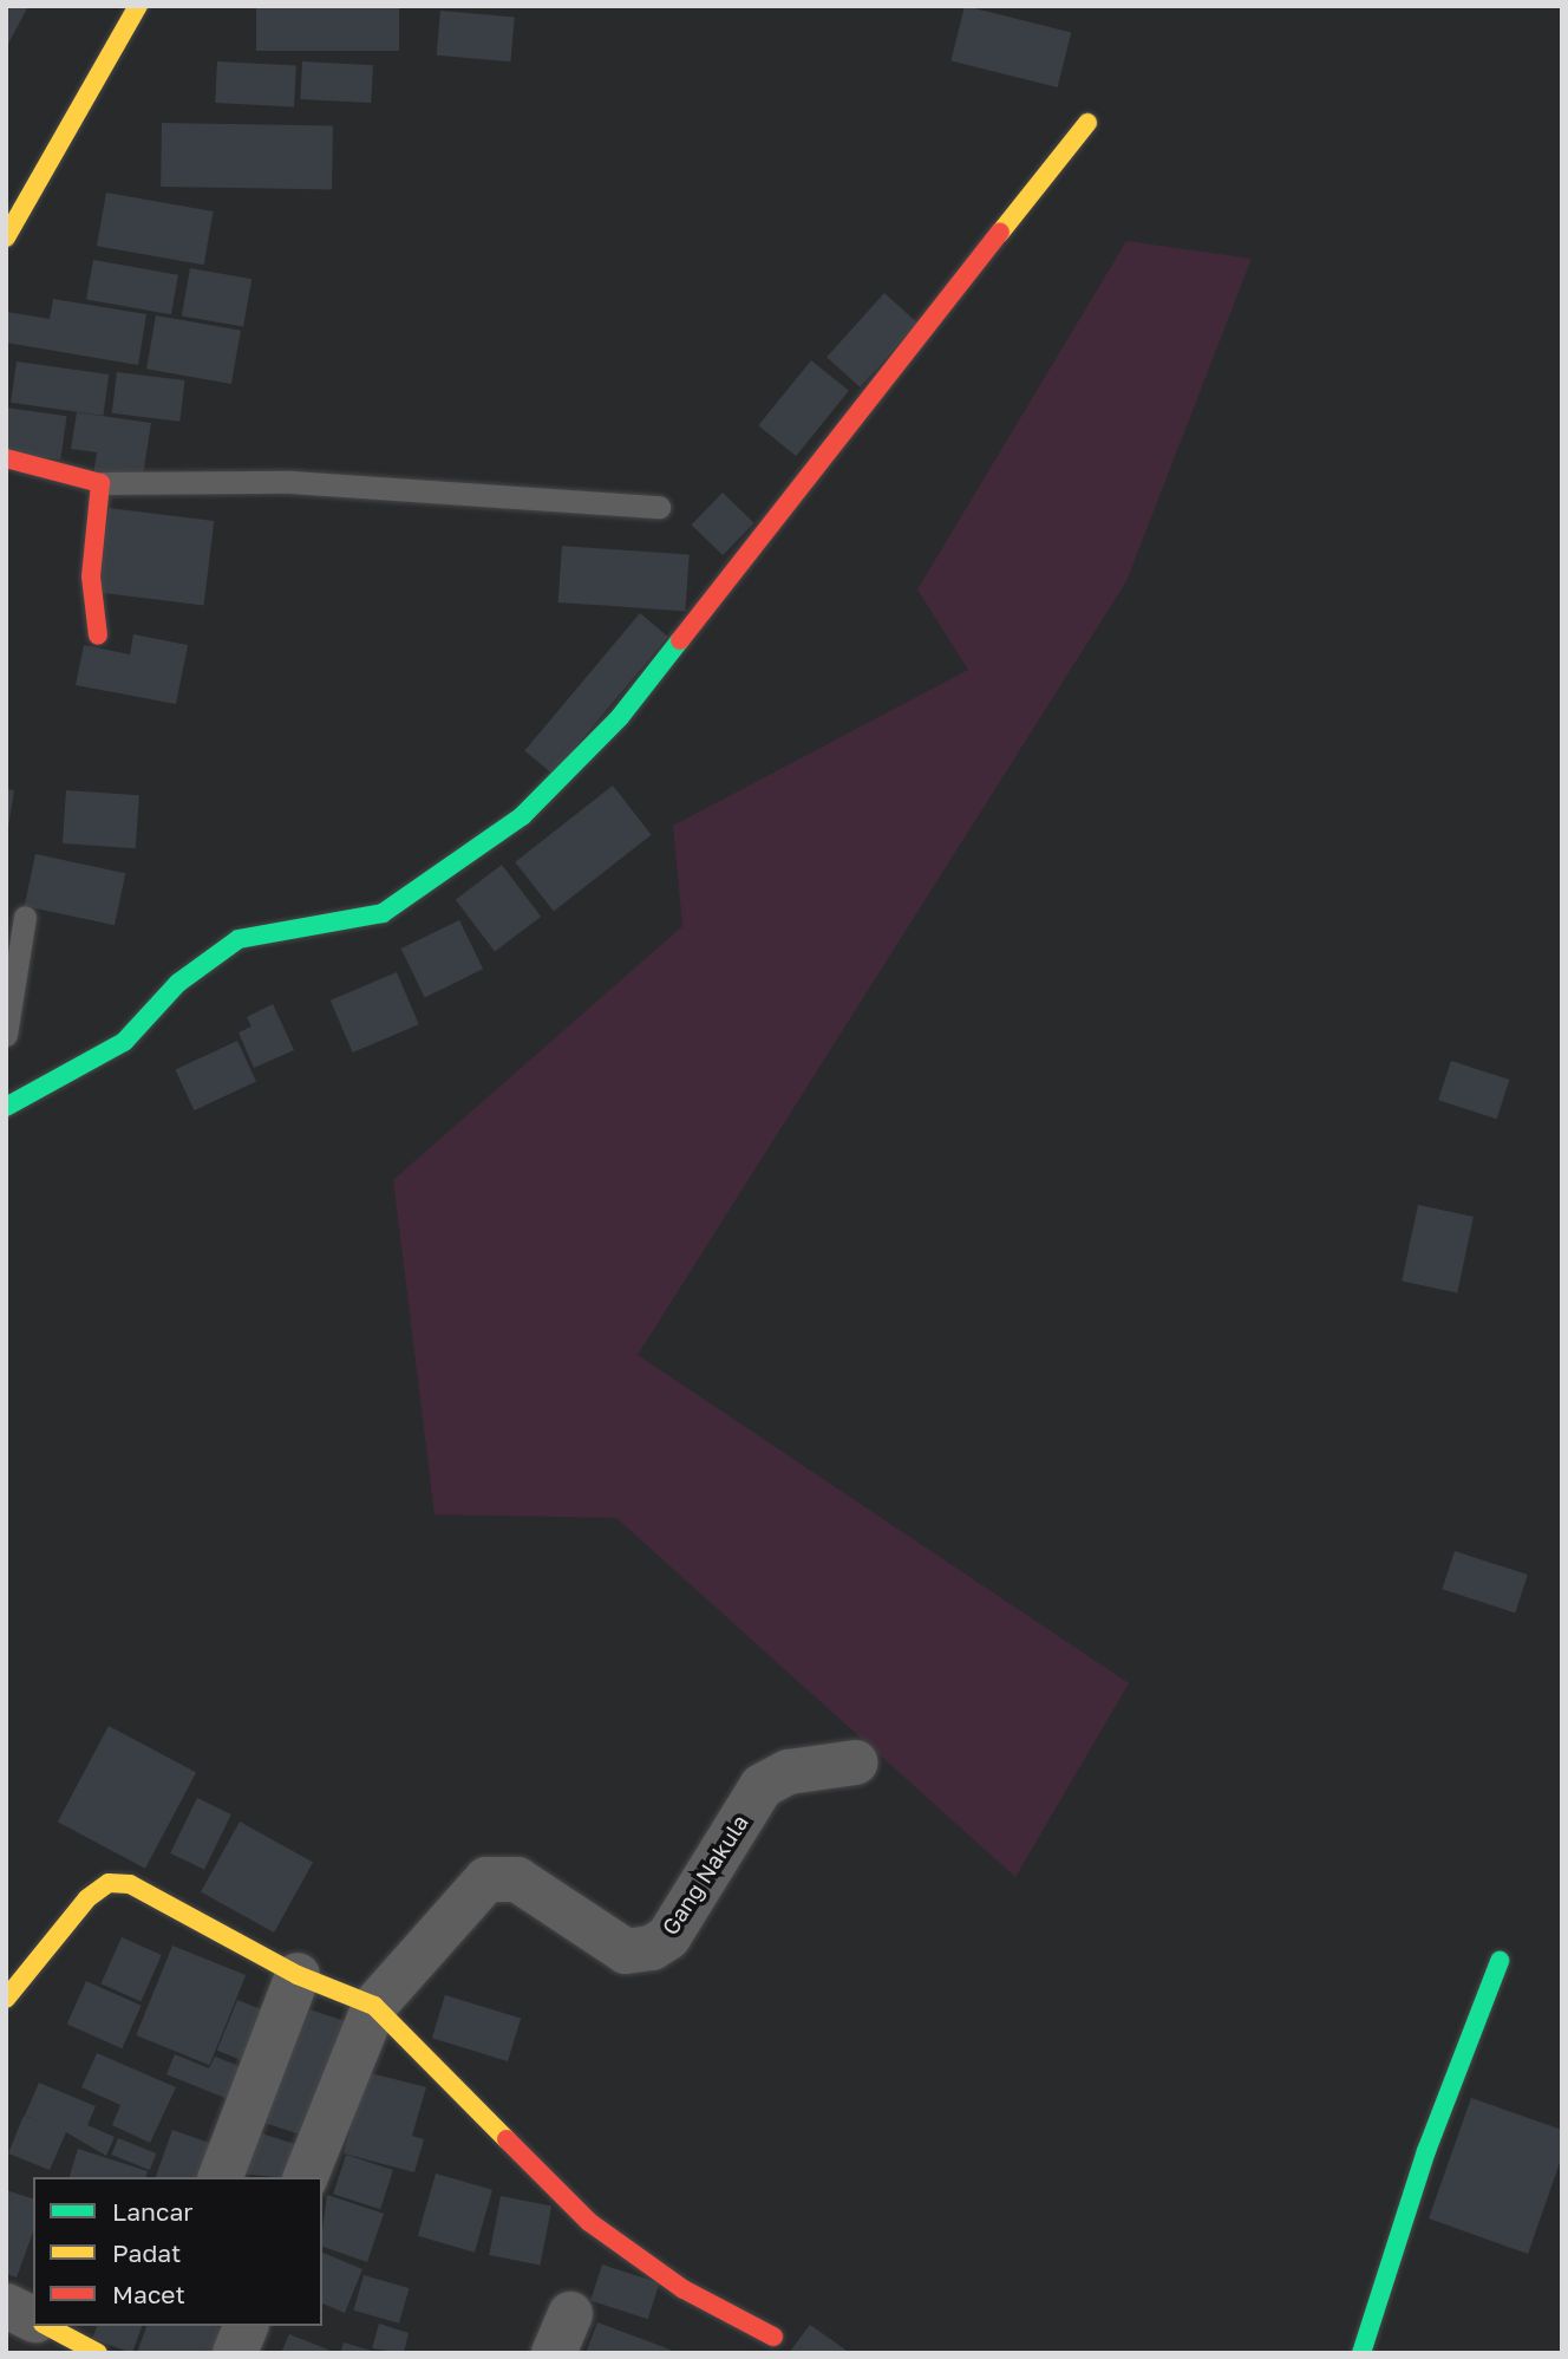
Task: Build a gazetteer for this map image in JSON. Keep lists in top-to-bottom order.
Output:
{
  "streets": {
    "street": ["Gang Nakula"]
  },
  "legend": ["Lancar", "Padat", "Macet"]
}
